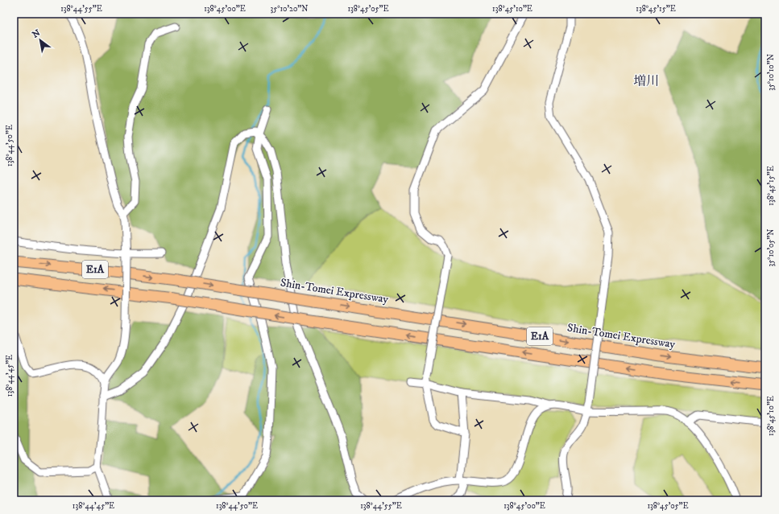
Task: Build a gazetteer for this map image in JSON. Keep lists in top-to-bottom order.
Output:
{
  "streets": {
    "highway": ["E1A", "Shin-Tomei Expressway"]
  },
  "districts": ["増川"],
  "north": "top left",
  "coordinates": [
    "138°44'55\"E",
    "138°45'00\"E",
    "35°10'20\"N",
    "138°45'05\"E",
    "138°45'10\"E",
    "138°45'15\"E",
    "35°10'10\"N",
    "138°44'50\"E",
    "35°10'05\"N",
    "138°44'45\"E"
  ]
}
